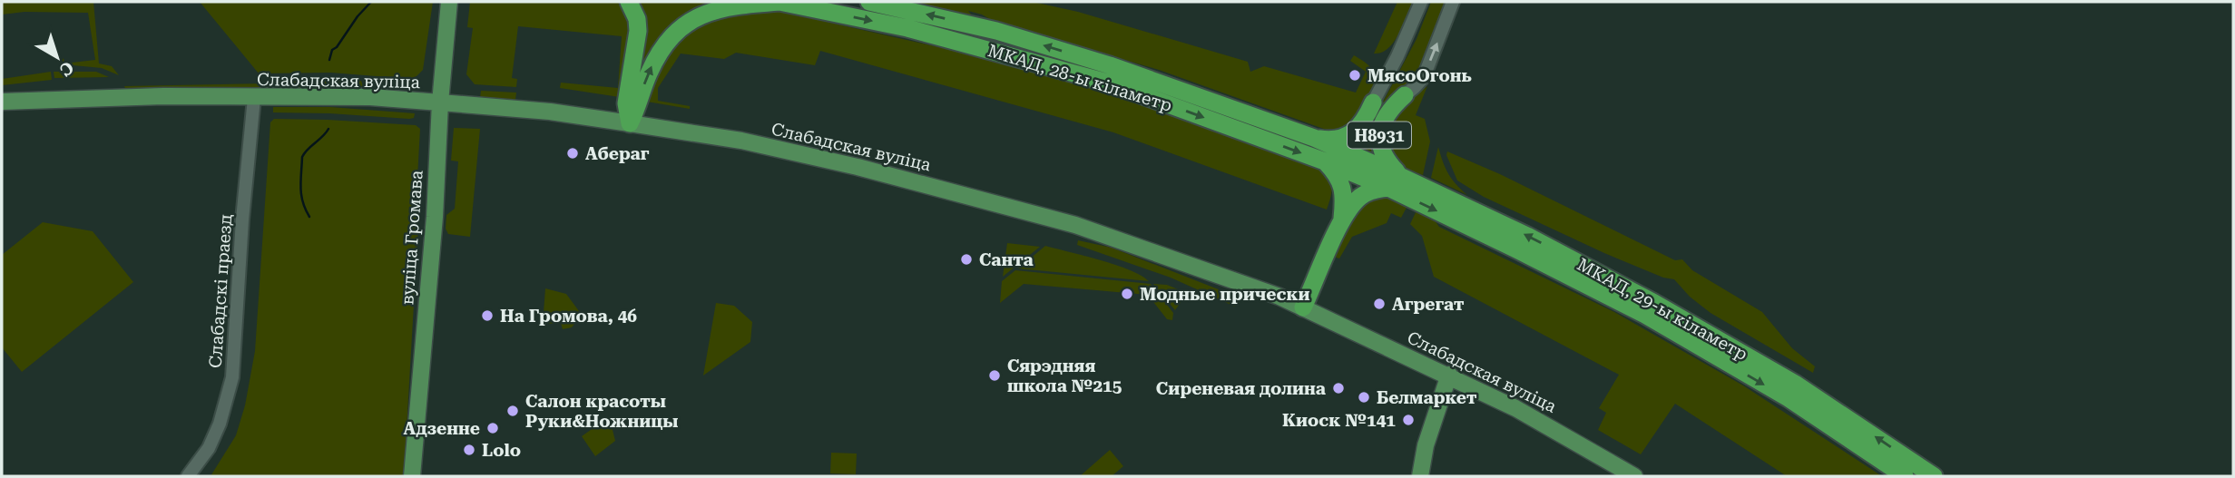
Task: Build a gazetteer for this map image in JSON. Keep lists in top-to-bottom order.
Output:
{
  "streets": {
    "highway": ["МКАД, 28-ы кіламетр", "Н8931", "МКАД, 29-ы кіламетр"],
    "main road": ["Слабадская вуліца", "вуліца Громава"],
    "street": ["Слабадскі праезд"]
  },
  "crossings": [
    ["МКАД, 28-ы кіламетр", "Слабадская вуліца"],
    ["МКАД, 28-ы кіламетр", "Н8931"],
    ["МКАД, 28-ы кіламетр", "МКАД, 29-ы кіламетр"],
    ["Слабадская вуліца", "вуліца Громава"],
    ["Слабадская вуліца", "Слабадскі праезд"],
    ["Н8931", "МКАД, 29-ы кіламетр"]
  ],
  "places": [
    "МясоОгонь",
    "Абераг",
    "Санта",
    "Модные прически",
    "Агрегат",
    "На Громова, 46",
    "Сярэдняя школа №215",
    "Сиреневая долина",
    "Белмаркет",
    "Салон красоты Руки&Ножницы",
    "Киоск №141",
    "Адзенне",
    "Lolo"
  ],
  "north": "bottom right"
}
